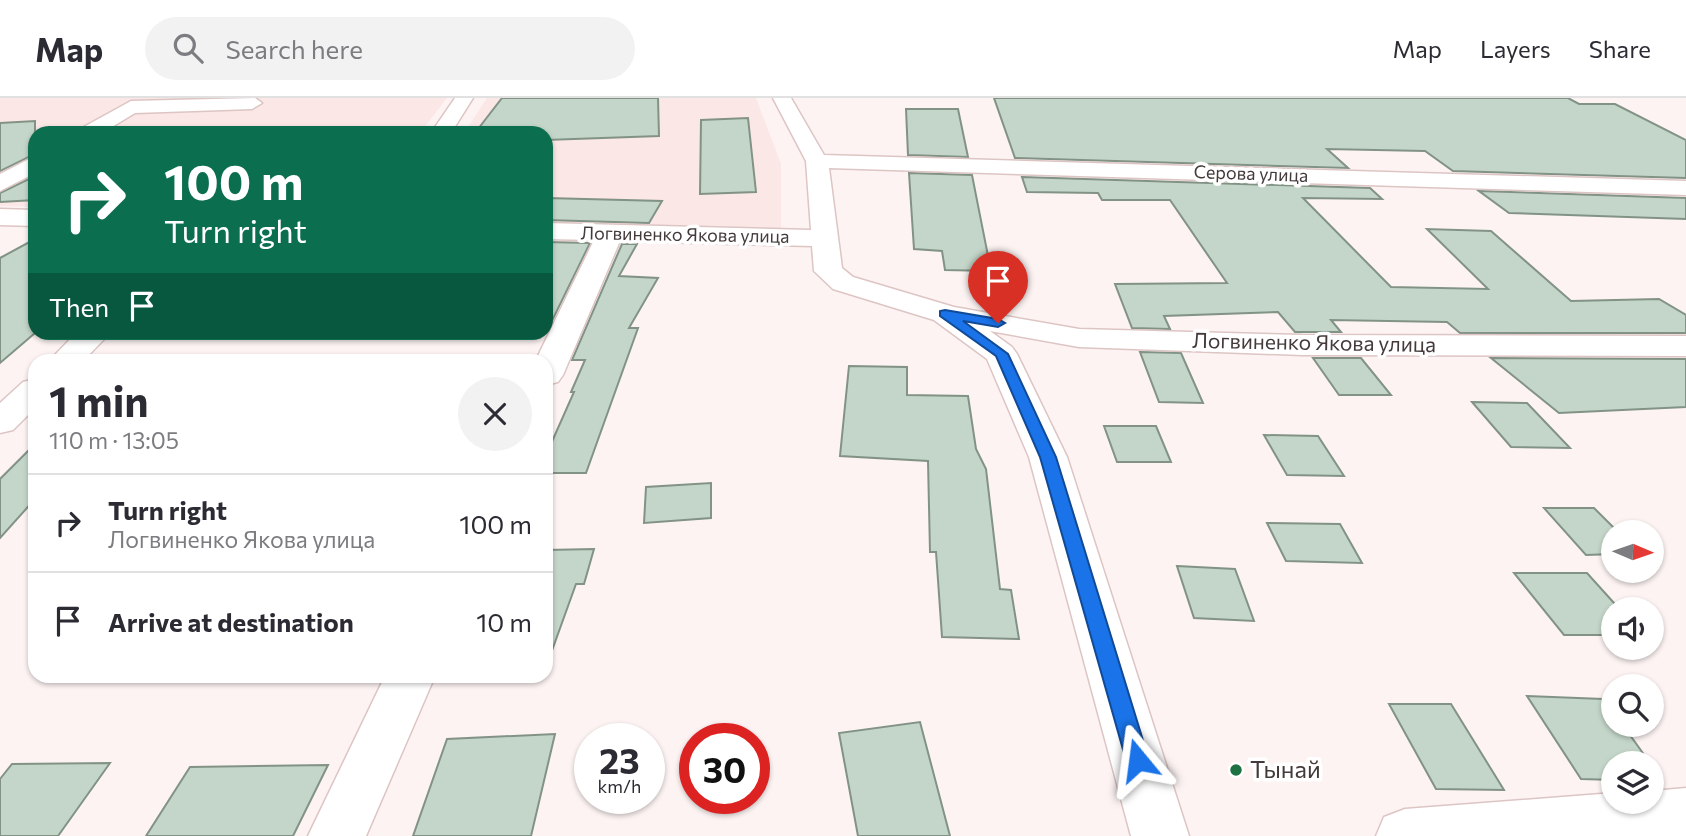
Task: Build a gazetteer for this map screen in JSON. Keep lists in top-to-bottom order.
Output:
{
  "streets": {
    "street": ["Серова улица", "Логвиненко Якова улица"]
  },
  "places": ["Тынай"],
  "north": "right",
  "page": {
    "header": "Map",
    "search": "Search here",
    "nav": ["Map", "Layers", "Share"],
    "turn": ["100 m", "Turn right"],
    "then": "Then",
    "heading": ["1 min", "110 m · 13:05"],
    "list": [
      {
        "name": "Turn right",
        "note": "Логвиненко Якова улица",
        "value": "100 m"
      },
      {
        "name": "Arrive at destination",
        "value": "10 m"
      }
    ],
    "speed": "23 km/h",
    "limit": "30"
  }
}
